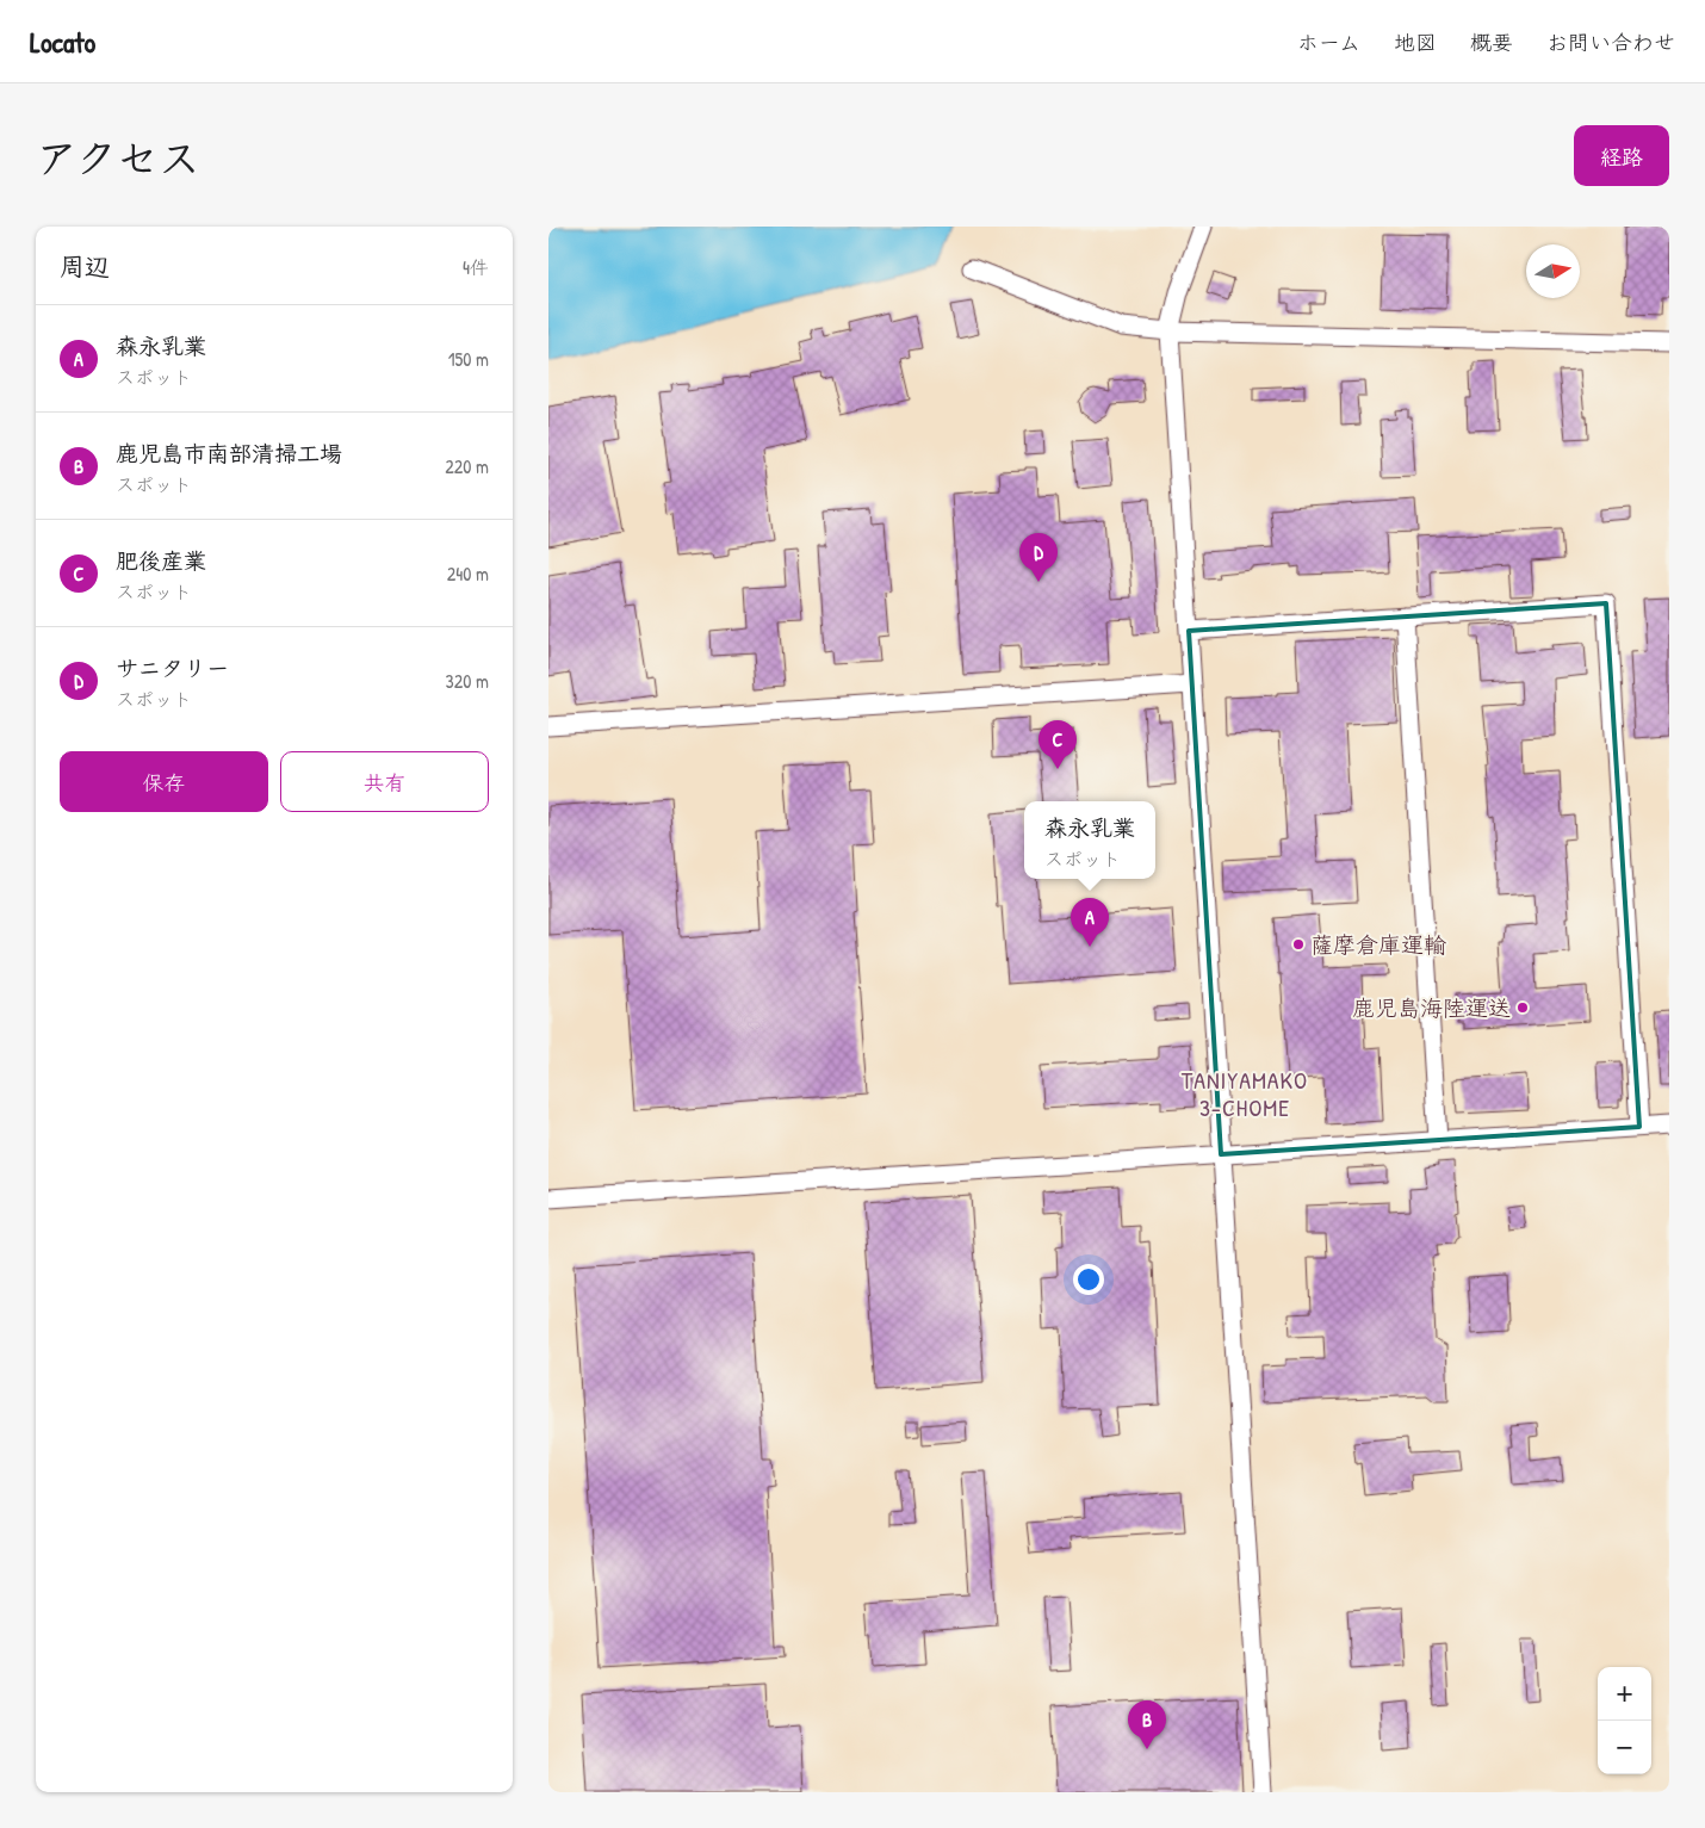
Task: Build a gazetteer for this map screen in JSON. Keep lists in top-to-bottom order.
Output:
{
  "districts": ["TANIYAMAKO 3-CHOME"],
  "places": ["薩摩倉庫運輸", "鹿児島海陸運送"],
  "north": "right",
  "page": {
    "header": "Locato",
    "nav": [
      "ホーム",
      "地図",
      "概要",
      "お問い合わせ"
    ],
    "title": "アクセス",
    "buttons": [
      "経路",
      ["保存", "共有"]
    ],
    "heading": ["周辺", "4件"],
    "list": [
      {
        "mark": "A",
        "name": "森永乳業",
        "note": "スポット",
        "value": "150 m"
      },
      {
        "mark": "B",
        "name": "鹿児島市南部清掃工場",
        "note": "スポット",
        "value": "220 m"
      },
      {
        "mark": "C",
        "name": "肥後産業",
        "note": "スポット",
        "value": "240 m"
      },
      {
        "mark": "D",
        "name": "サニタリー",
        "note": "スポット",
        "value": "320 m"
      }
    ],
    "pins": [
      "D",
      "C",
      "A",
      "B"
    ],
    "popup": ["森永乳業", "スポット"],
    "map_buttons": ["+", "−"]
  }
}
